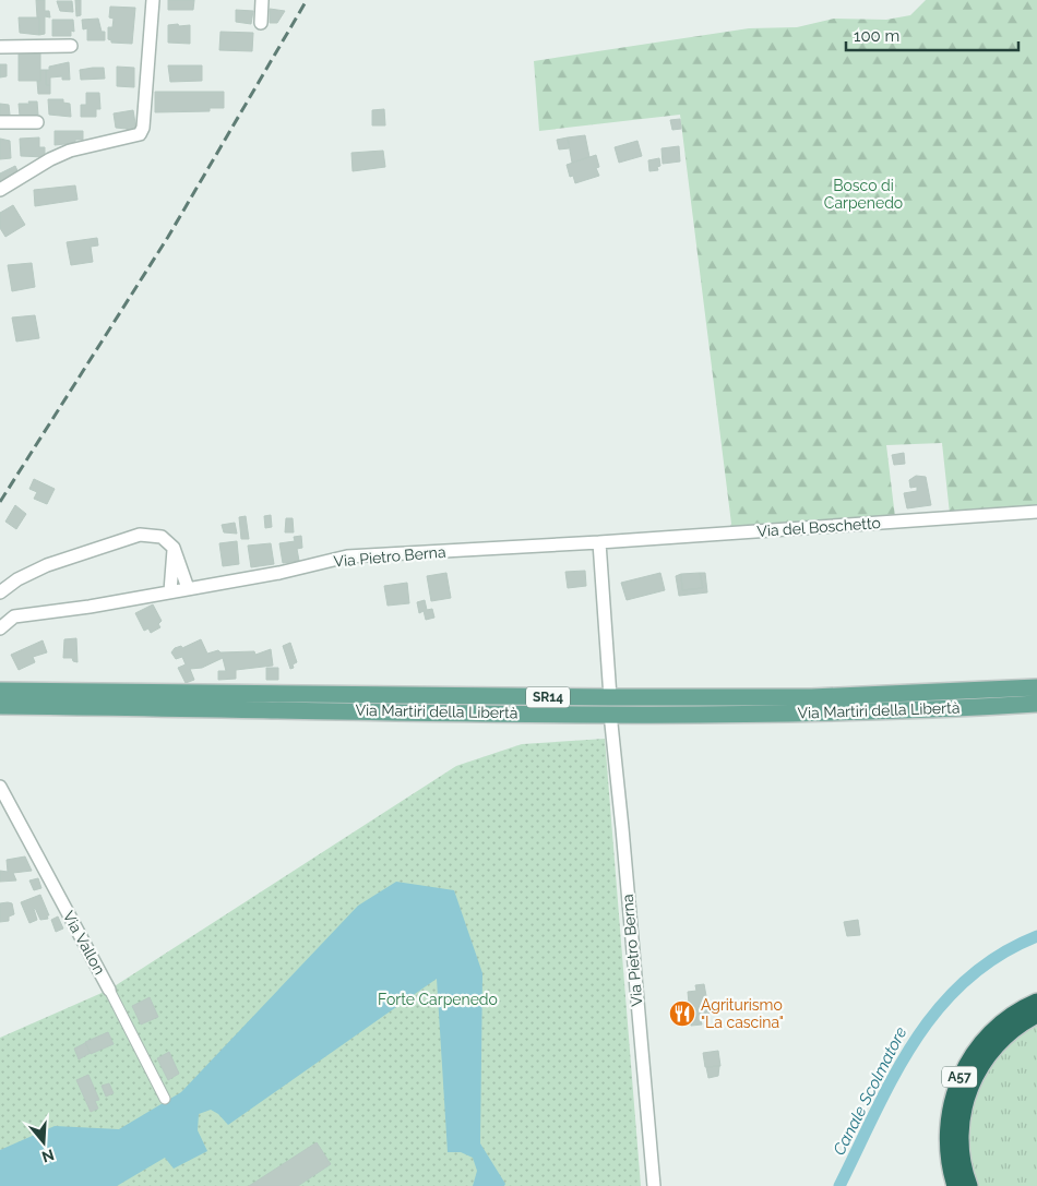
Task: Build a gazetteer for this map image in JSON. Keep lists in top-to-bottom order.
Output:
{
  "streets": {
    "highway": ["A57"],
    "main road": ["SR14", "Via Martiri della Libertà"],
    "street": ["Via del Boschetto", "Via Pietro Berna", "Via Vallon"]
  },
  "crossings": [
    ["Via del Boschetto", "Via Pietro Berna"],
    ["Via Pietro Berna", "Via Martiri della Libertà"]
  ],
  "water": ["Canale Scolmatore"],
  "parks": ["Bosco di Carpenedo", "Forte Carpenedo"],
  "places": {
    "restaurant": ["Agriturismo \"La cascina\""]
  },
  "scale_bar": "100 m",
  "north": "bottom"
}
